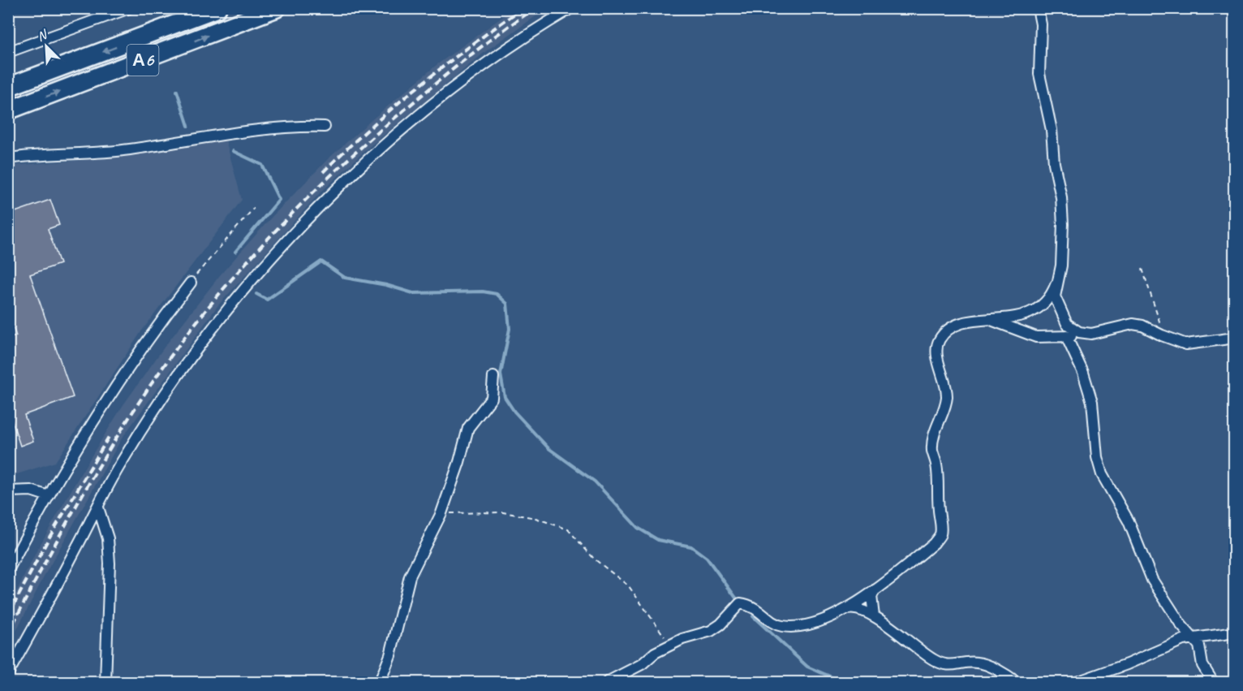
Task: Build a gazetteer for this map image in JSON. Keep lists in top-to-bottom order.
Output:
{
  "streets": {
    "highway": ["Α6"]
  },
  "north": "top left"
}
